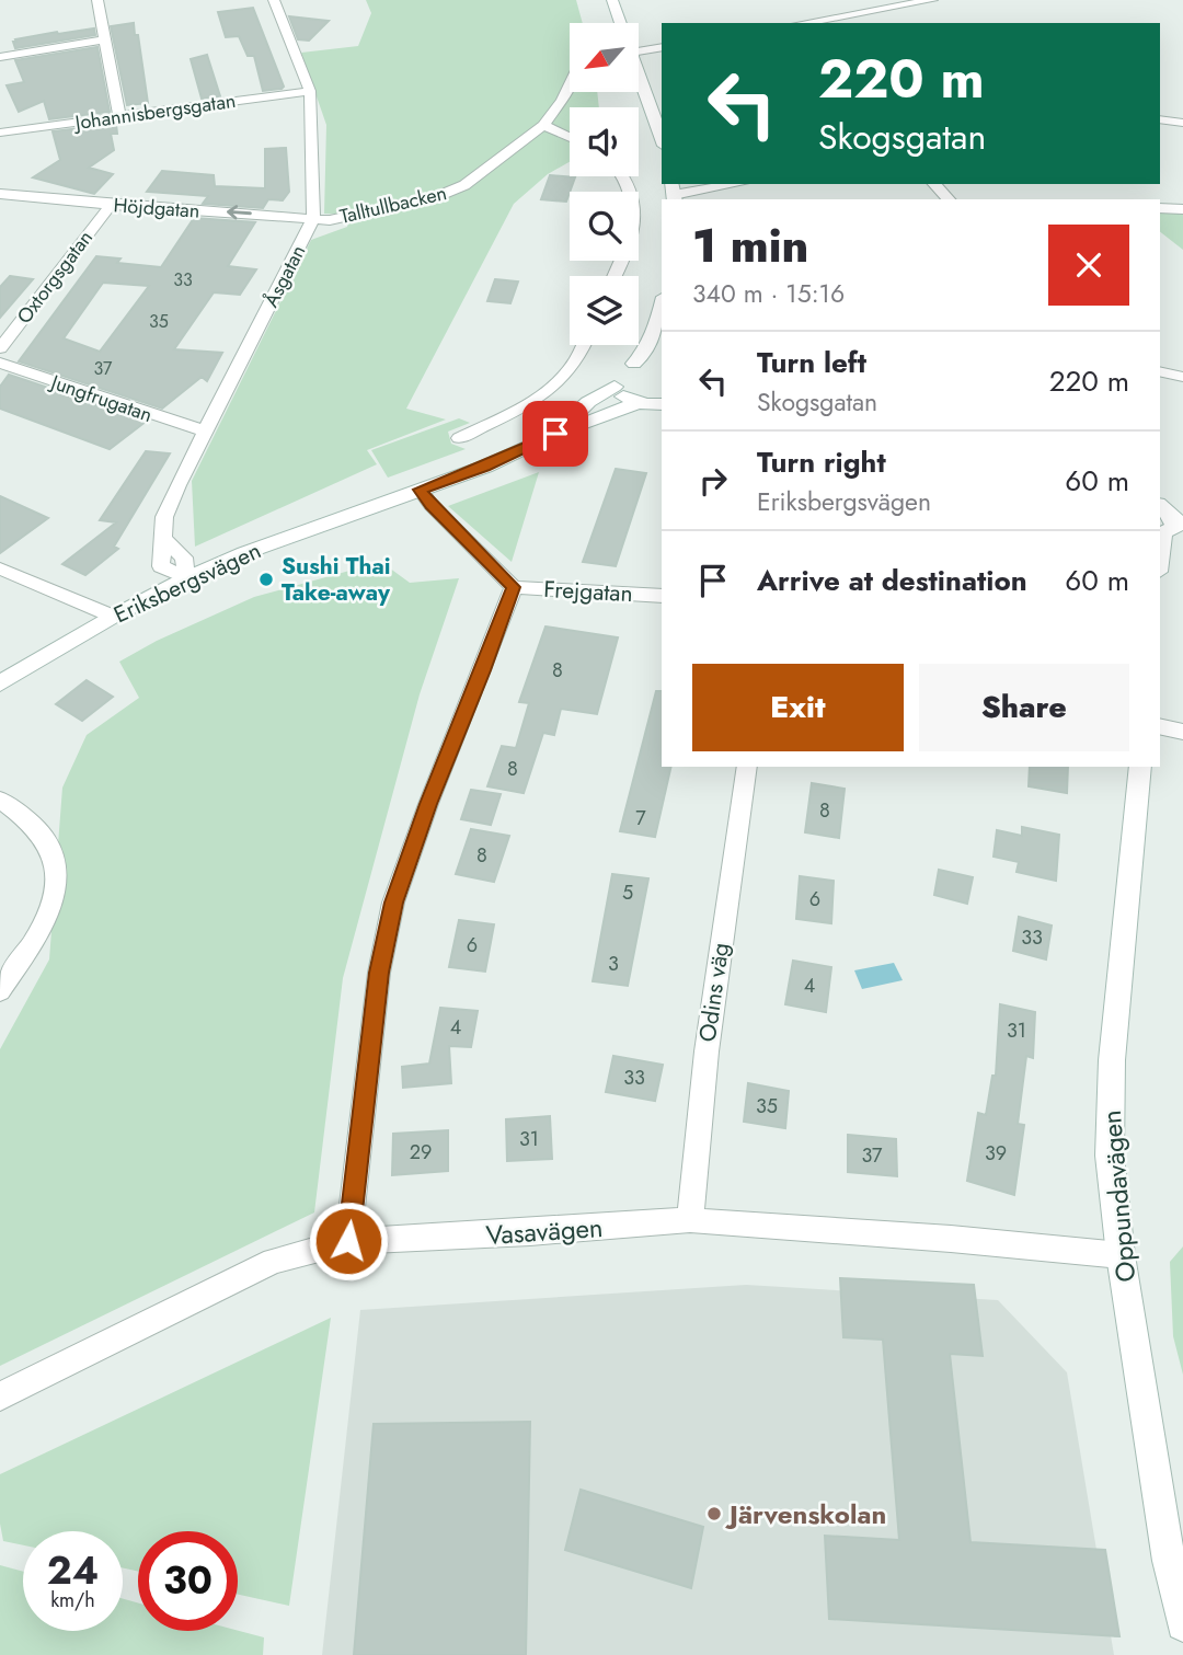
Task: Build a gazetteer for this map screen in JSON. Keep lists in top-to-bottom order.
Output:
{
  "streets": {
    "main road": ["Eriksbergsvägen", "Oppundavägen"],
    "street": [
      "Johannisbergsgatan",
      "Talltullbacken",
      "Höjdgatan",
      "Åsgatan",
      "Oxtorgsgatan",
      "Jungfrugatan",
      "Frejgatan",
      "Odins väg",
      "Vasavägen"
    ]
  },
  "crossings": [
    ["Johannisbergsgatan", "Åsgatan"],
    ["Talltullbacken", "Höjdgatan"],
    ["Talltullbacken", "Åsgatan"],
    ["Höjdgatan", "Åsgatan"],
    ["Höjdgatan", "Oxtorgsgatan"],
    ["Åsgatan", "Jungfrugatan"],
    ["Åsgatan", "Eriksbergsvägen"],
    ["Odins väg", "Vasavägen"],
    ["Oppundavägen", "Vasavägen"]
  ],
  "one_way": ["Höjdgatan"],
  "places": ["Sushi Thai Take-away", "Järvenskolan"],
  "house_numbers": [
    "33",
    "35",
    "37",
    "8",
    "8",
    "8",
    "7",
    "8",
    "5",
    "6",
    "33",
    "6",
    "3",
    "4",
    "4",
    "31",
    "33",
    "35",
    "31",
    "29",
    "39",
    "37"
  ],
  "north": "bottom left",
  "page": {
    "turn": ["220 m", "Skogsgatan"],
    "heading": ["1 min", "340 m · 15:16"],
    "list": [
      {
        "name": "Turn left",
        "note": "Skogsgatan",
        "value": "220 m"
      },
      {
        "name": "Turn right",
        "note": "Eriksbergsvägen",
        "value": "60 m"
      },
      {
        "name": "Arrive at destination",
        "value": "60 m"
      }
    ],
    "buttons": ["Exit", "Share"],
    "speed": "24 km/h",
    "limit": "30"
  }
}
